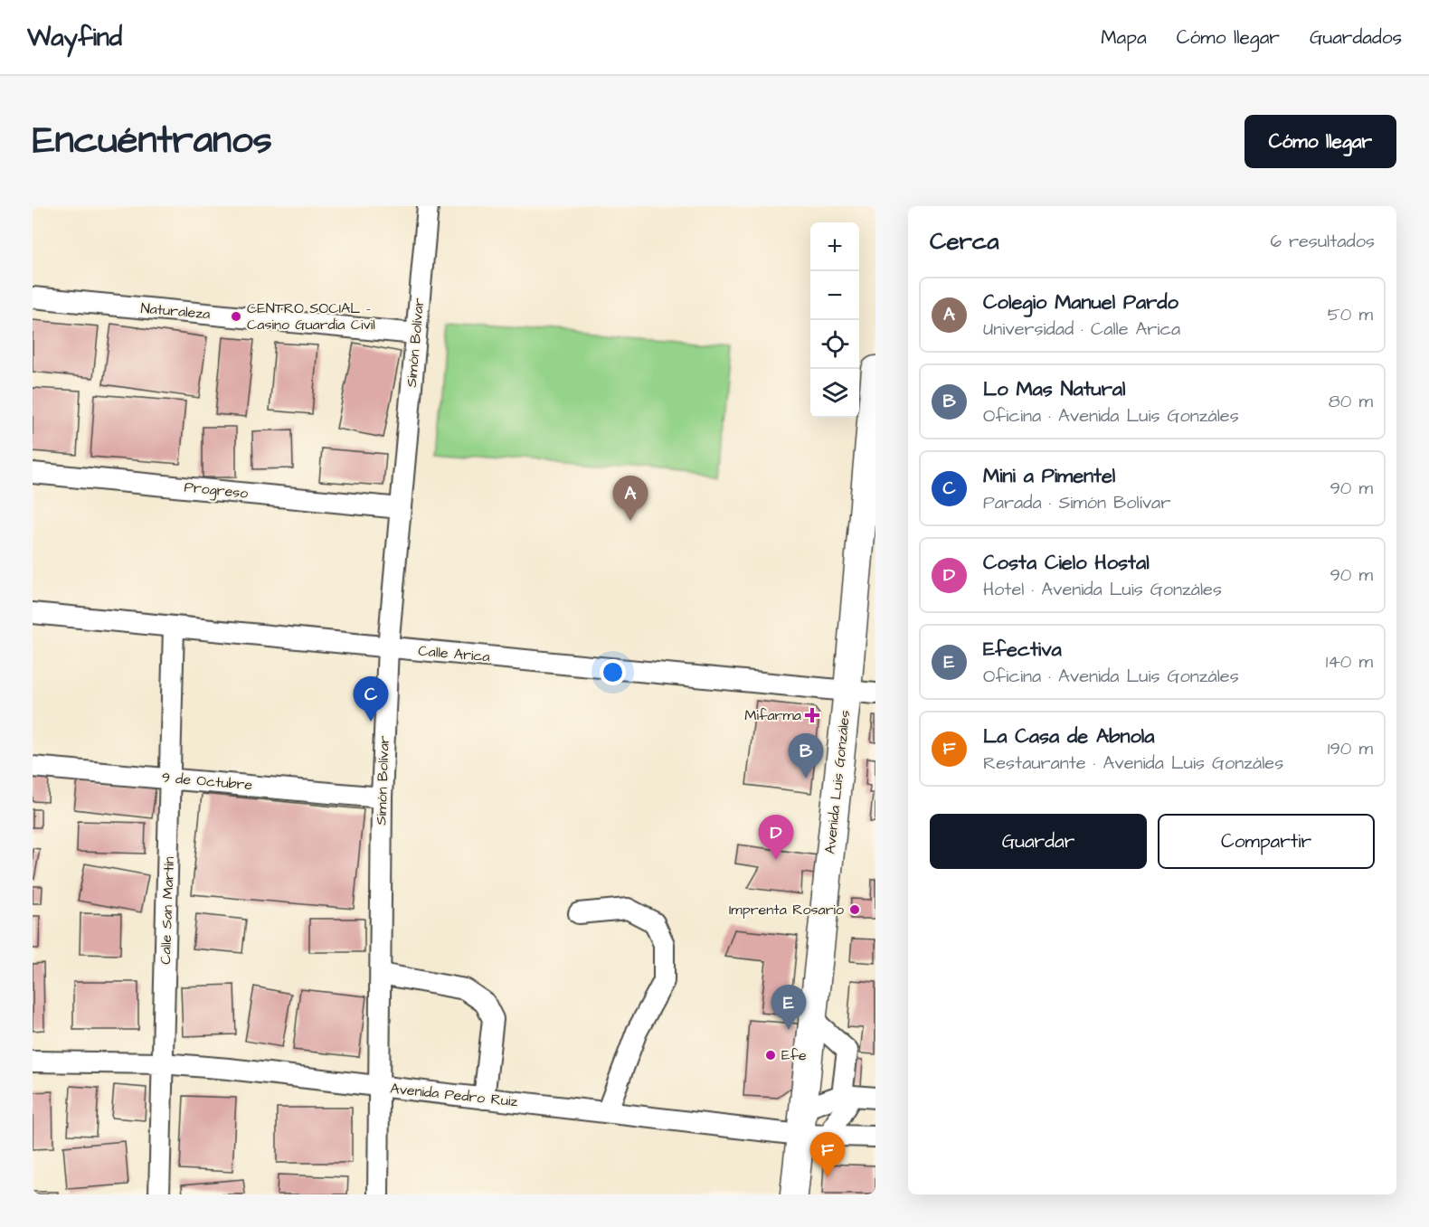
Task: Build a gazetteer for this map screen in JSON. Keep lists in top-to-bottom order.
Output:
{
  "streets": {
    "main road": ["Avenida Luis Gonzáles"],
    "street": [
      "Naturaleza",
      "Simón Bolívar",
      "Progreso",
      "Calle Arica",
      "9 de Octubre",
      "Calle San Martín",
      "Avenida Pedro Ruiz"
    ]
  },
  "crossings": [
    ["Naturaleza", "Simón Bolívar"],
    ["Simón Bolívar", "Progreso"],
    ["Simón Bolívar", "Calle Arica"],
    ["Simón Bolívar", "9 de Octubre"],
    ["Simón Bolívar", "Avenida Pedro Ruiz"],
    ["Calle Arica", "Avenida Luis Gonzáles"],
    ["Calle Arica", "Calle San Martín"],
    ["9 de Octubre", "Calle San Martín"],
    ["Avenida Luis Gonzáles", "Avenida Pedro Ruiz"],
    ["Calle San Martín", "Avenida Pedro Ruiz"]
  ],
  "places": {
    "other": ["CENTRO SOCIAL - Casino Guardia Civil", "Imprenta Rosario", "Efe"],
    "health": ["Mifarma"]
  },
  "page": {
    "header": "Wayfind",
    "nav": ["Mapa", "Cómo llegar", "Guardados"],
    "title": "Encuéntranos",
    "buttons": [
      "Cómo llegar",
      ["Guardar", "Compartir"]
    ],
    "heading": ["Cerca", "6 resultados"],
    "map_buttons": ["+", "−"],
    "list": [
      {
        "mark": "A",
        "name": "Colegio Manuel Pardo",
        "note": "Universidad · Calle Arica",
        "value": "50 m"
      },
      {
        "mark": "B",
        "name": "Lo Mas Natural",
        "note": "Oficina · Avenida Luis Gonzáles",
        "value": "80 m"
      },
      {
        "mark": "C",
        "name": "Mini a Pimentel",
        "note": "Parada · Simón Bolívar",
        "value": "90 m"
      },
      {
        "mark": "D",
        "name": "Costa Cielo Hostal",
        "note": "Hotel · Avenida Luis Gonzáles",
        "value": "90 m"
      },
      {
        "mark": "E",
        "name": "Efectiva",
        "note": "Oficina · Avenida Luis Gonzáles",
        "value": "140 m"
      },
      {
        "mark": "F",
        "name": "La Casa de Abnola",
        "note": "Restaurante · Avenida Luis Gonzáles",
        "value": "190 m"
      }
    ],
    "pins": [
      "A",
      "C",
      "B",
      "D",
      "E",
      "F"
    ]
  }
}
